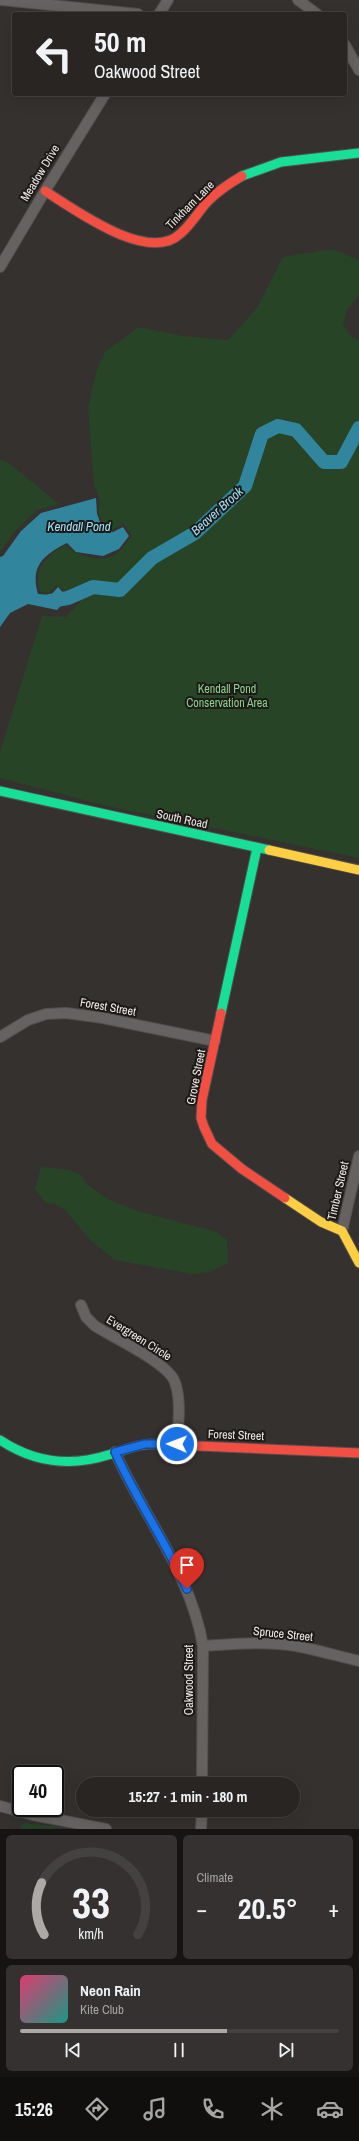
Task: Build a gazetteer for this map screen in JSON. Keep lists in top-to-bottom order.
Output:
{
  "streets": {
    "street": [
      "Meadow Drive",
      "Tinkham Lane",
      "South Road",
      "Forest Street",
      "Grove Street",
      "Timber Street",
      "Evergreen Circle",
      "Spruce Street",
      "Oakwood Street"
    ]
  },
  "crossings": [
    ["Meadow Drive", "Tinkham Lane"],
    ["South Road", "Grove Street"],
    ["Forest Street", "Grove Street"],
    ["Forest Street", "Evergreen Circle"],
    ["Forest Street", "Oakwood Street"],
    ["Grove Street", "Timber Street"],
    ["Spruce Street", "Oakwood Street"]
  ],
  "water": ["Beaver Brook", "Kendall Pond"],
  "parks": ["Kendall Pond Conservation Area"],
  "page": {
    "turn": ["50 m", "Oakwood Street"],
    "limit": "40",
    "trip": "15:27 · 1 min · 180 m",
    "tile": "Climate",
    "heat": ["−", "20.5°", "+"],
    "song": ["Neon Rain", "Kite Club"],
    "tabs": "15:26",
    "gauge": ["33", "km/h"]
  }
}
